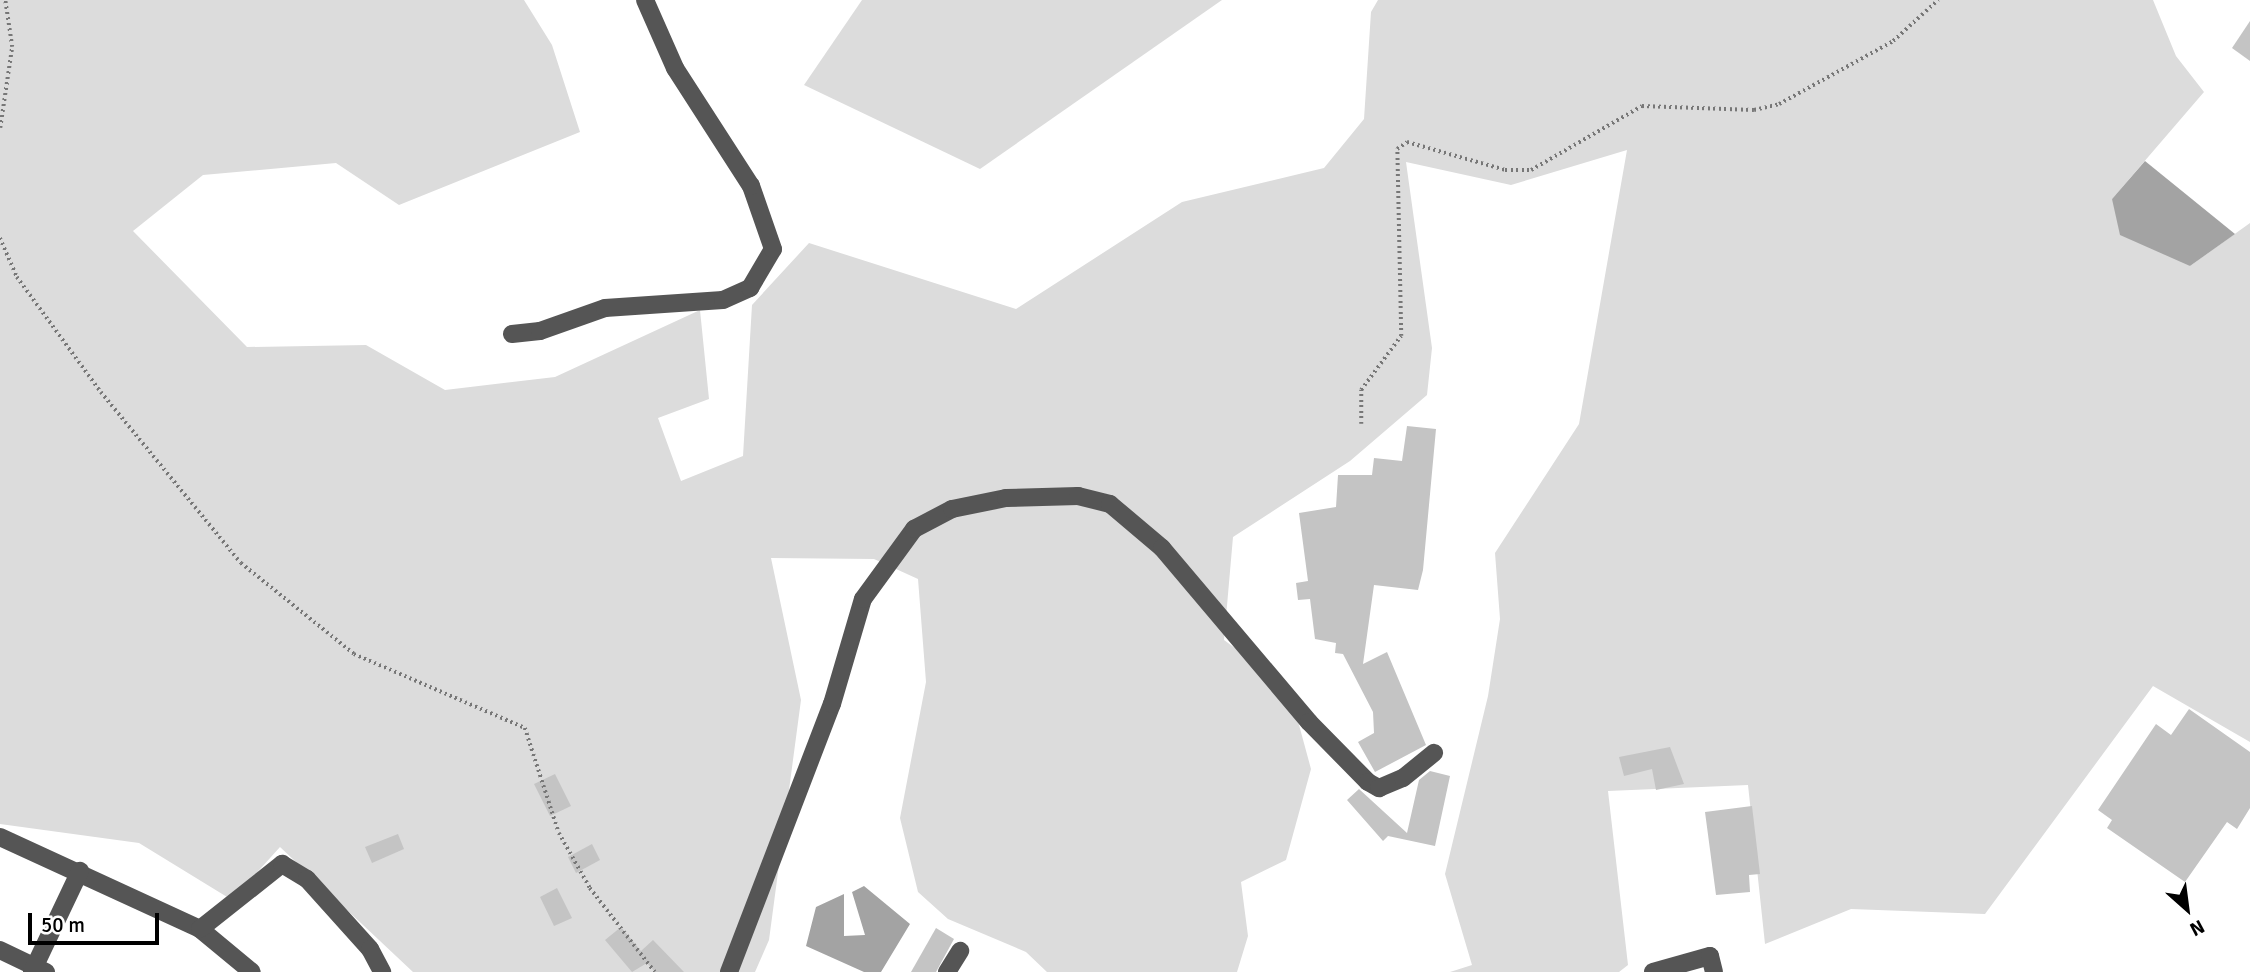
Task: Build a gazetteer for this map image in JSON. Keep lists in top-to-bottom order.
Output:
{
  "scale_bar": "50 m",
  "north": "bottom right"
}
